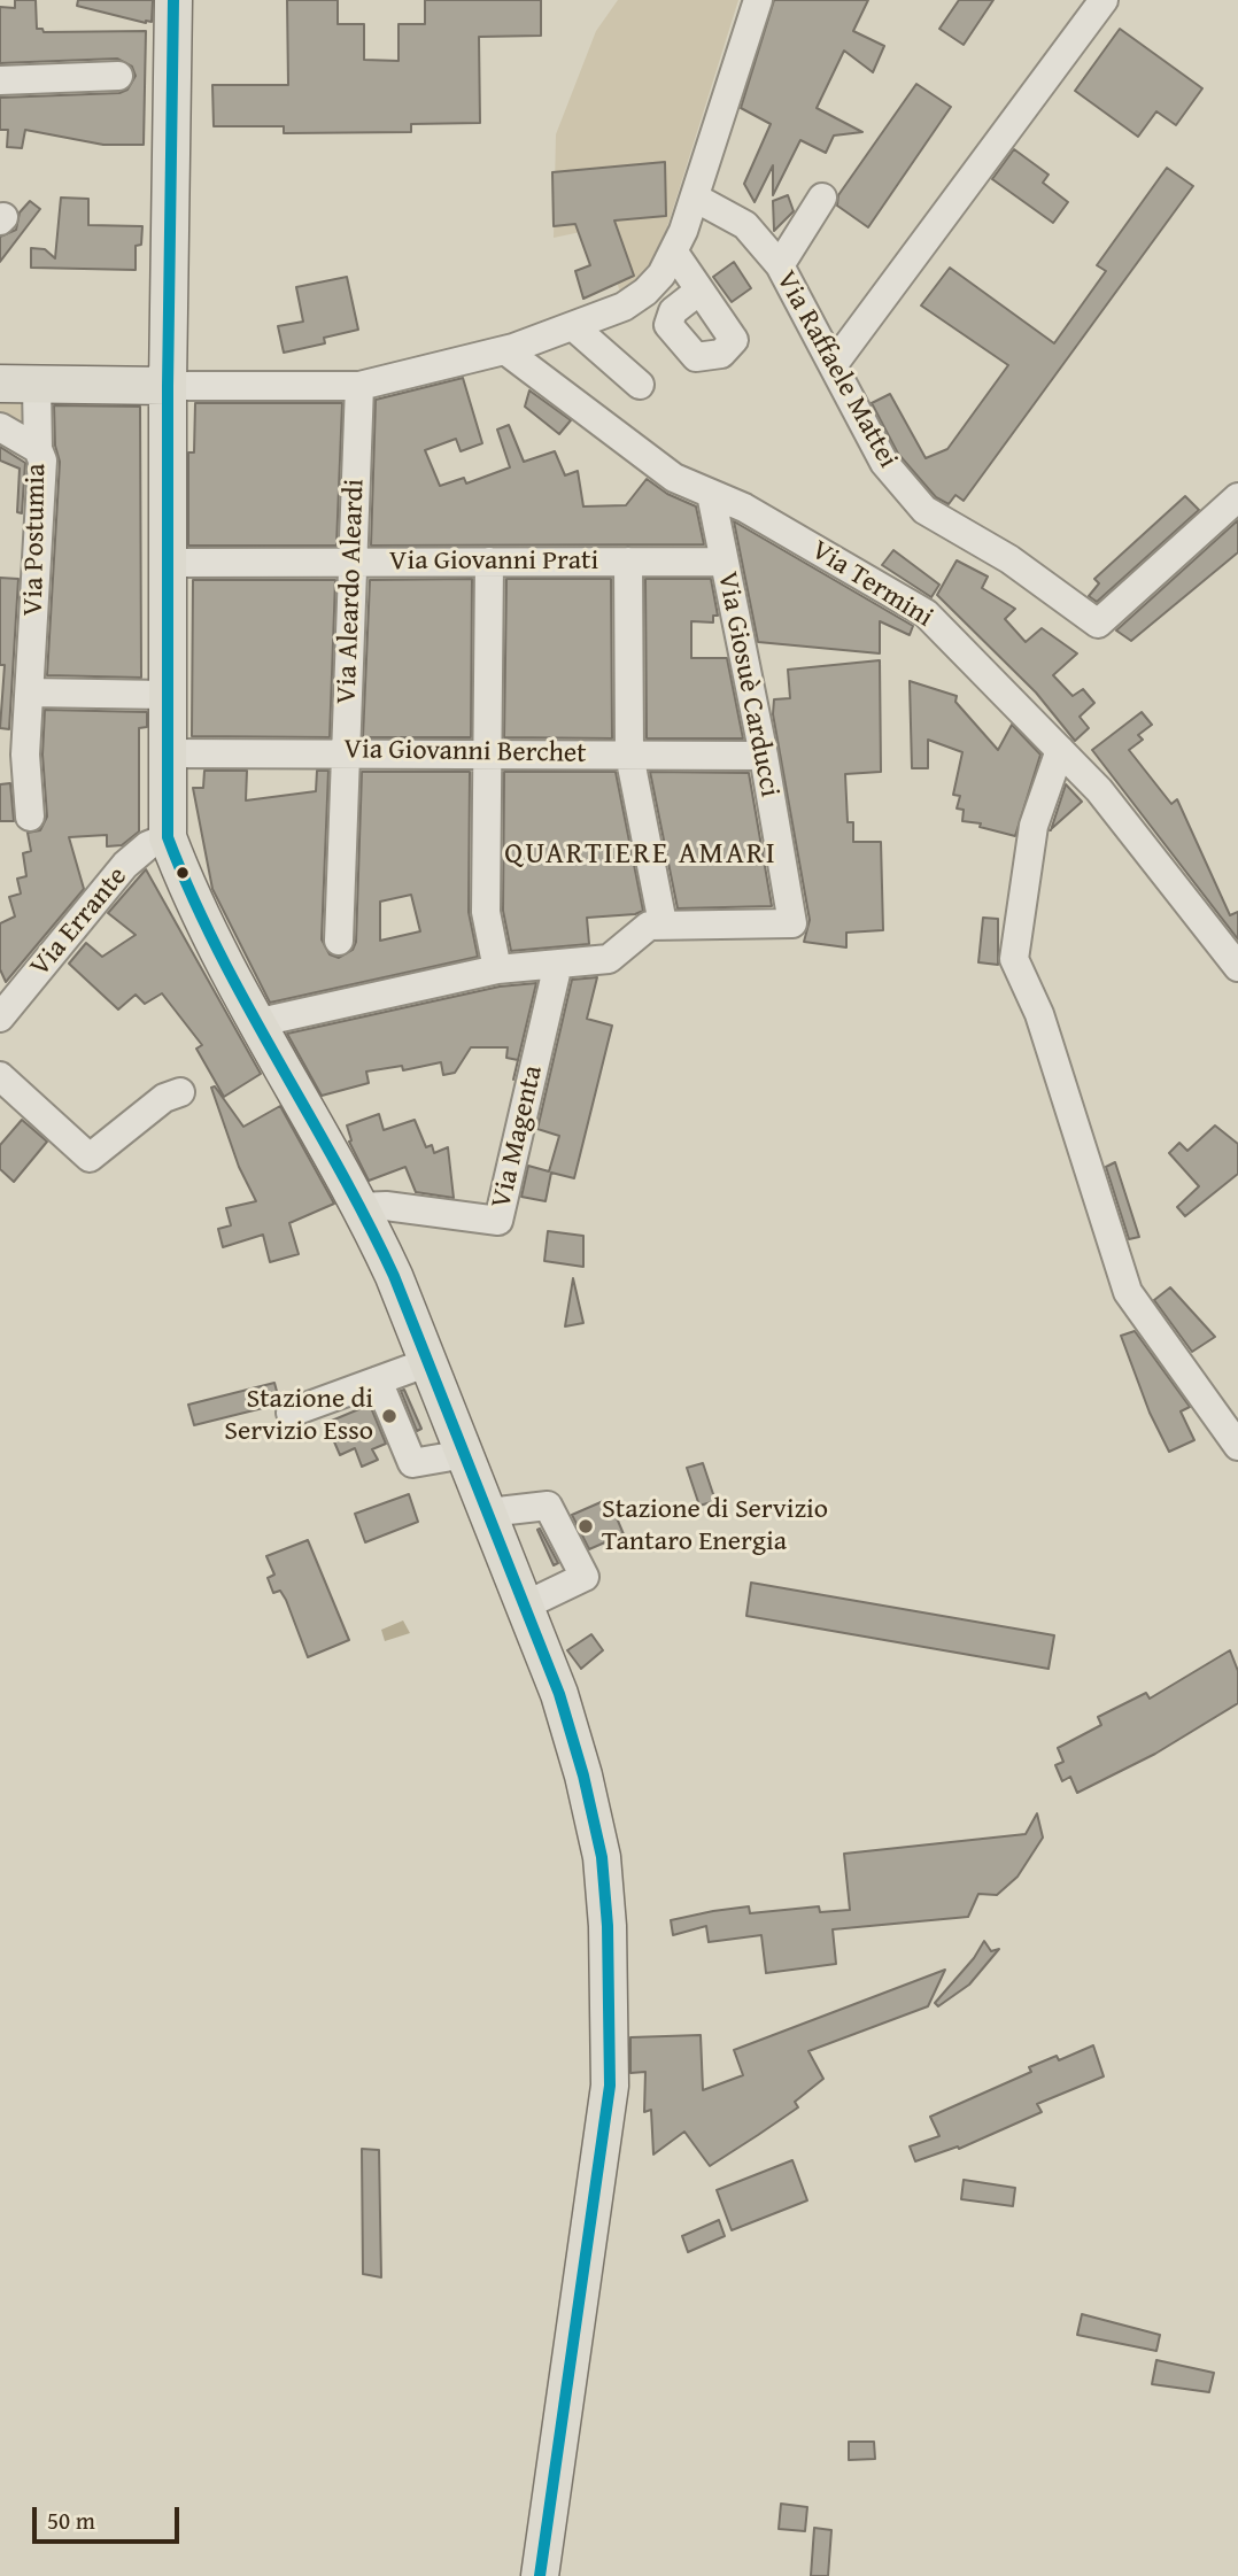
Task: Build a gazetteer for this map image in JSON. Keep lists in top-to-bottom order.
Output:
{
  "streets": {
    "street": [
      "Via Raffaele Mattei",
      "Via Postumia",
      "Via Giovanni Prati",
      "Via Termini",
      "Via Aleardo Aleardi",
      "Via Giosuè Carducci",
      "Via Giovanni Berchet",
      "Via Errante",
      "Via Magenta"
    ]
  },
  "crossings": [
    ["Via Giovanni Prati", "Via Aleardo Aleardi"],
    ["Via Giovanni Prati", "Via Giosuè Carducci"],
    ["Via Termini", "Via Giosuè Carducci"],
    ["Via Aleardo Aleardi", "Via Giovanni Berchet"],
    ["Via Giosuè Carducci", "Via Giovanni Berchet"]
  ],
  "districts": ["QUARTIERE AMARI"],
  "places": ["Stazione di Servizio Esso", "Stazione di Servizio Tantaro Energia"],
  "scale_bar": "50 m"
}
